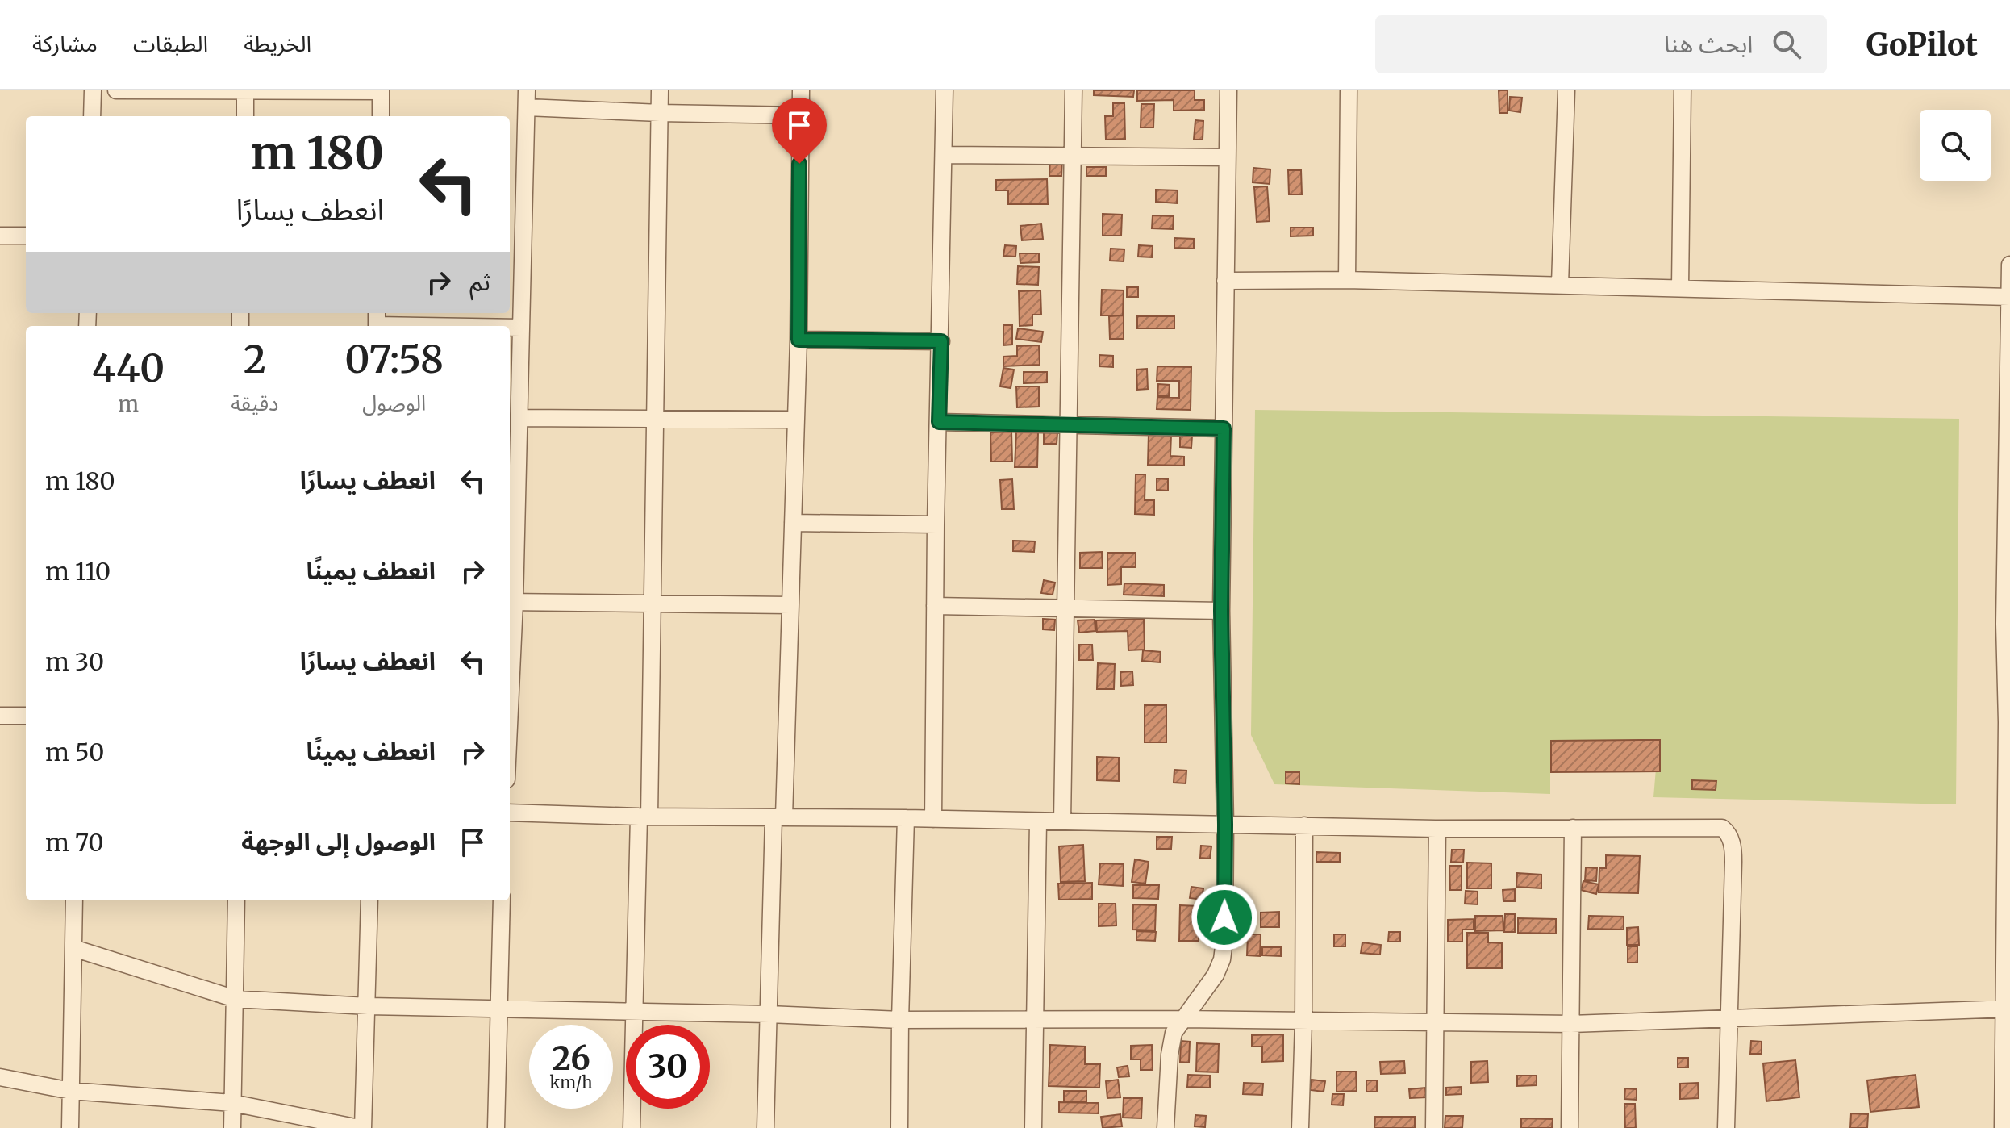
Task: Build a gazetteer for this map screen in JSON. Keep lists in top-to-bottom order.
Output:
{
  "page": {
    "header": "GoPilot",
    "search": "ابحث هنا",
    "nav": ["الخريطة", "الطبقات", "مشاركة"],
    "turn": ["180 m", "انعطف يسارًا"],
    "then": "ثم",
    "eta": [
      "07:58",
      "الوصول",
      "2",
      "دقيقة",
      "440",
      "m"
    ],
    "list": [
      {
        "name": "انعطف يسارًا",
        "value": "180 m"
      },
      {
        "name": "انعطف يمينًا",
        "value": "110 m"
      },
      {
        "name": "انعطف يسارًا",
        "value": "30 m"
      },
      {
        "name": "انعطف يمينًا",
        "value": "50 m"
      },
      {
        "name": "الوصول إلى الوجهة",
        "value": "70 m"
      }
    ],
    "speed": "26 km/h",
    "limit": "30"
  }
}
